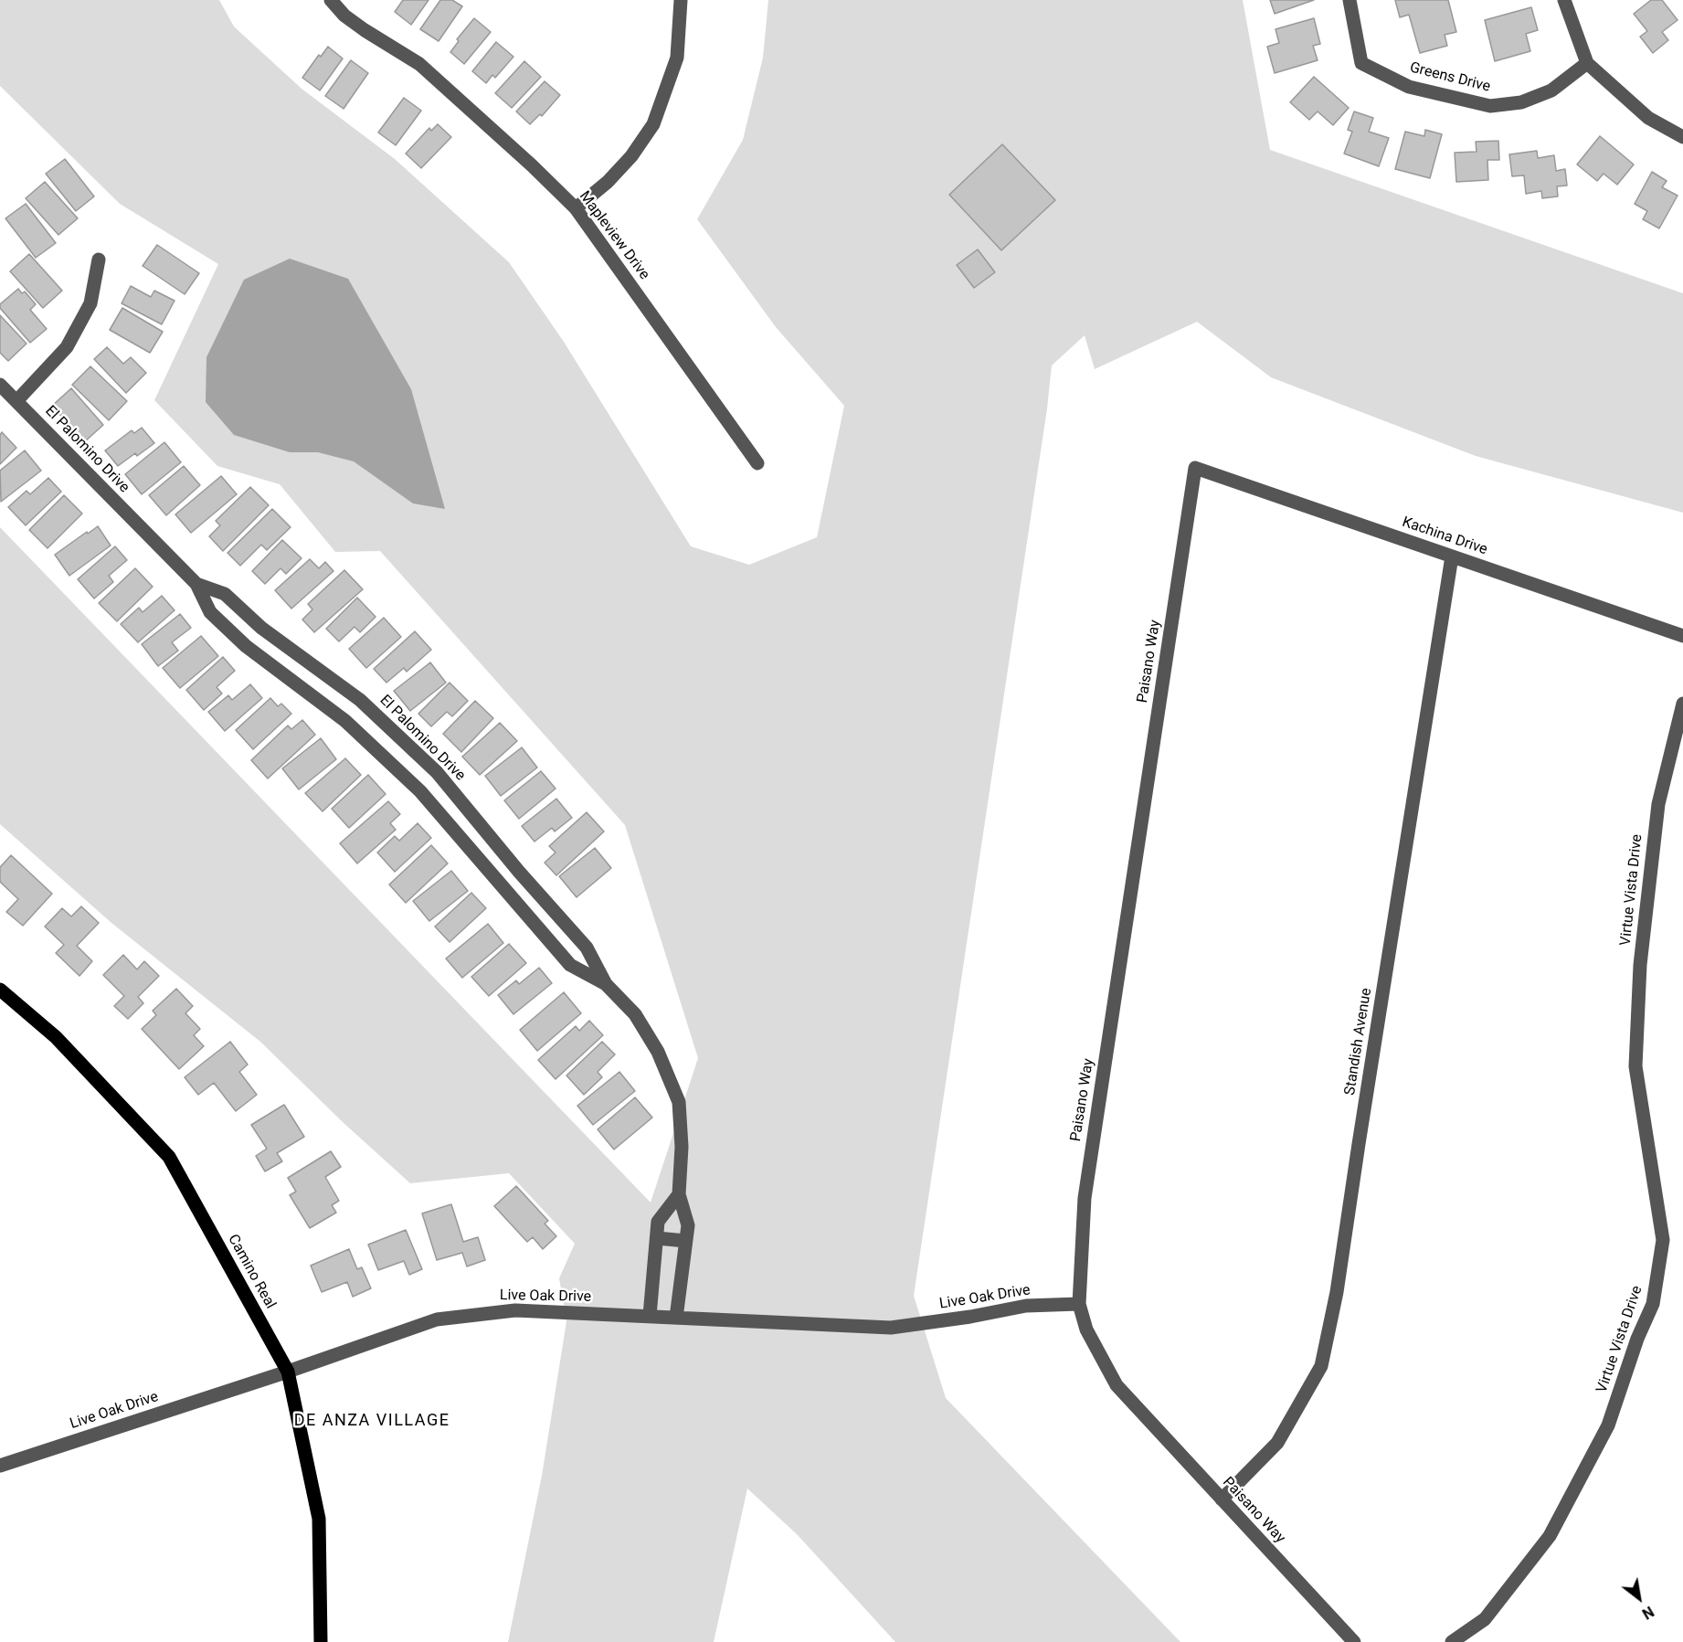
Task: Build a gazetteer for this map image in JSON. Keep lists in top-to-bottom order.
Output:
{
  "streets": {
    "main road": ["Camino Real"],
    "street": [
      "Greens Drive",
      "Mapleview Drive",
      "El Palomino Drive",
      "Kachina Drive",
      "Paisano Way",
      "Virtue Vista Drive",
      "Standish Avenue",
      "Live Oak Drive"
    ]
  },
  "crossings": [
    ["El Palomino Drive", "Live Oak Drive"],
    ["Kachina Drive", "Paisano Way"],
    ["Kachina Drive", "Standish Avenue"],
    ["Paisano Way", "Standish Avenue"],
    ["Paisano Way", "Live Oak Drive"],
    ["Camino Real", "Live Oak Drive"]
  ],
  "districts": ["DE ANZA VILLAGE"],
  "north": "bottom right"
}
